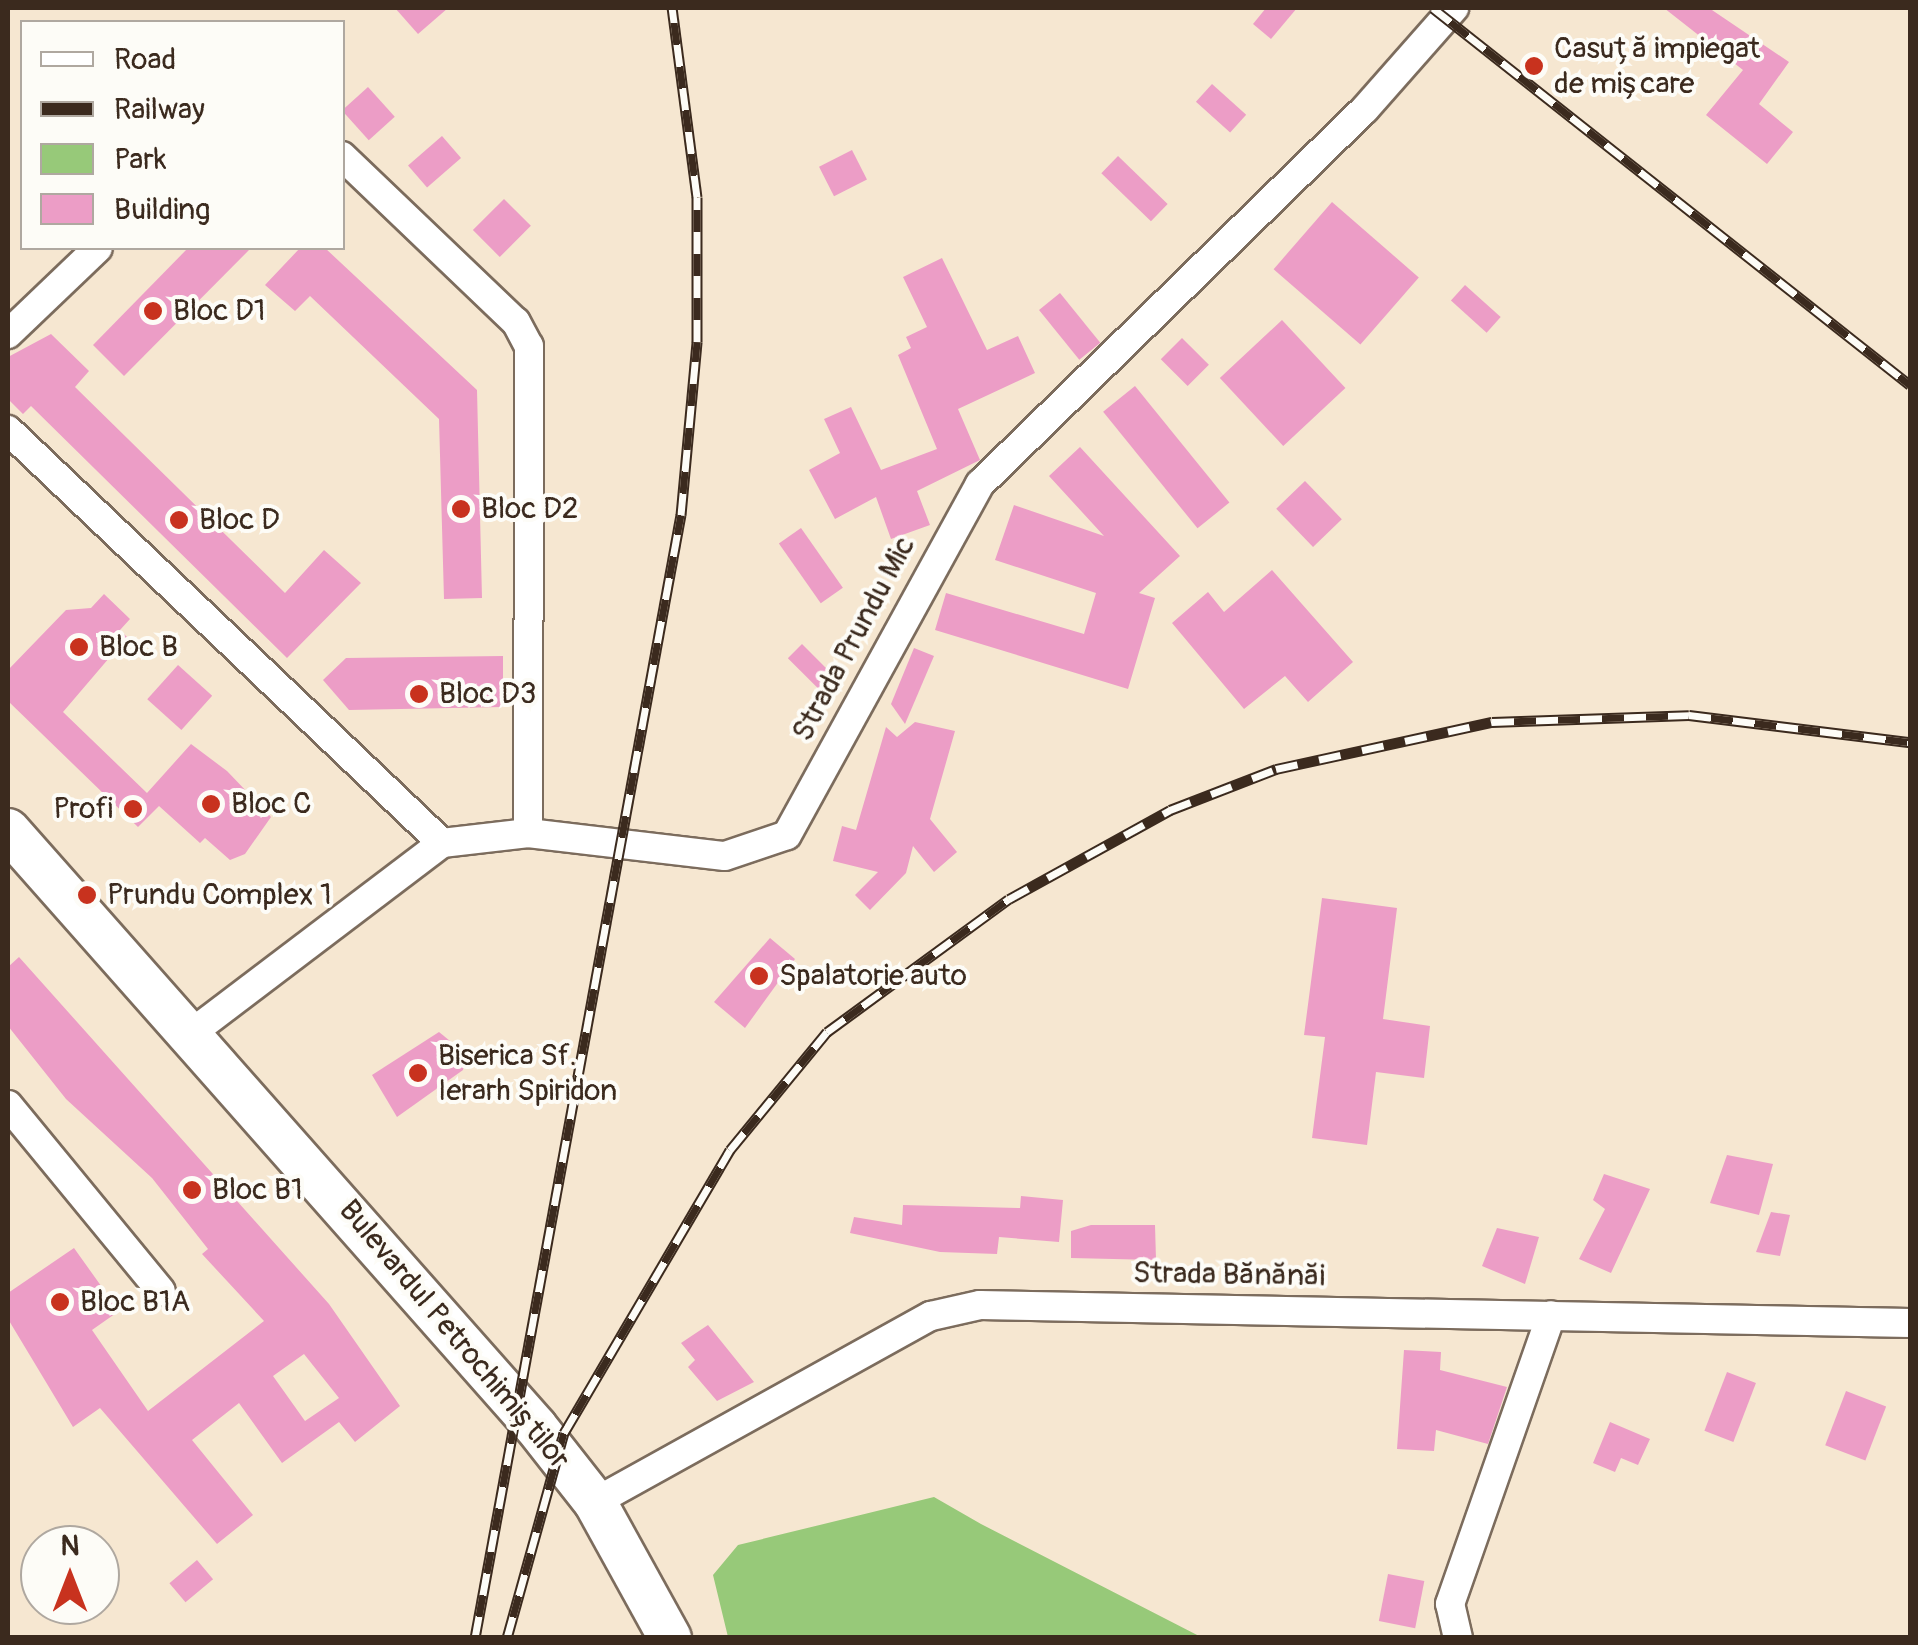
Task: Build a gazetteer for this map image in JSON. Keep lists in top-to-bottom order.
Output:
{
  "streets": {
    "main road": ["Bulevardul Petrochimiștilor"],
    "street": ["Strada Prundu Mic", "Strada Bănănăi"]
  },
  "crossings": [
    ["Strada Prundu Mic", "Bulevardul Petrochimiștilor"],
    ["Strada Bănănăi", "Bulevardul Petrochimiștilor"]
  ],
  "places": [
    "Casuță impiegat de mișcare",
    "Bloc D1",
    "Bloc D2",
    "Bloc D",
    "Bloc B",
    "Bloc D3",
    "Bloc C",
    "Profi",
    "Prundu Complex 1",
    "Spalatorie auto",
    "Biserica Sf. Ierarh Spiridon",
    "Bloc B1",
    "Bloc B1A"
  ],
  "legend": [
    "Road",
    "Railway",
    "Park",
    "Building"
  ],
  "north": "top"
}
